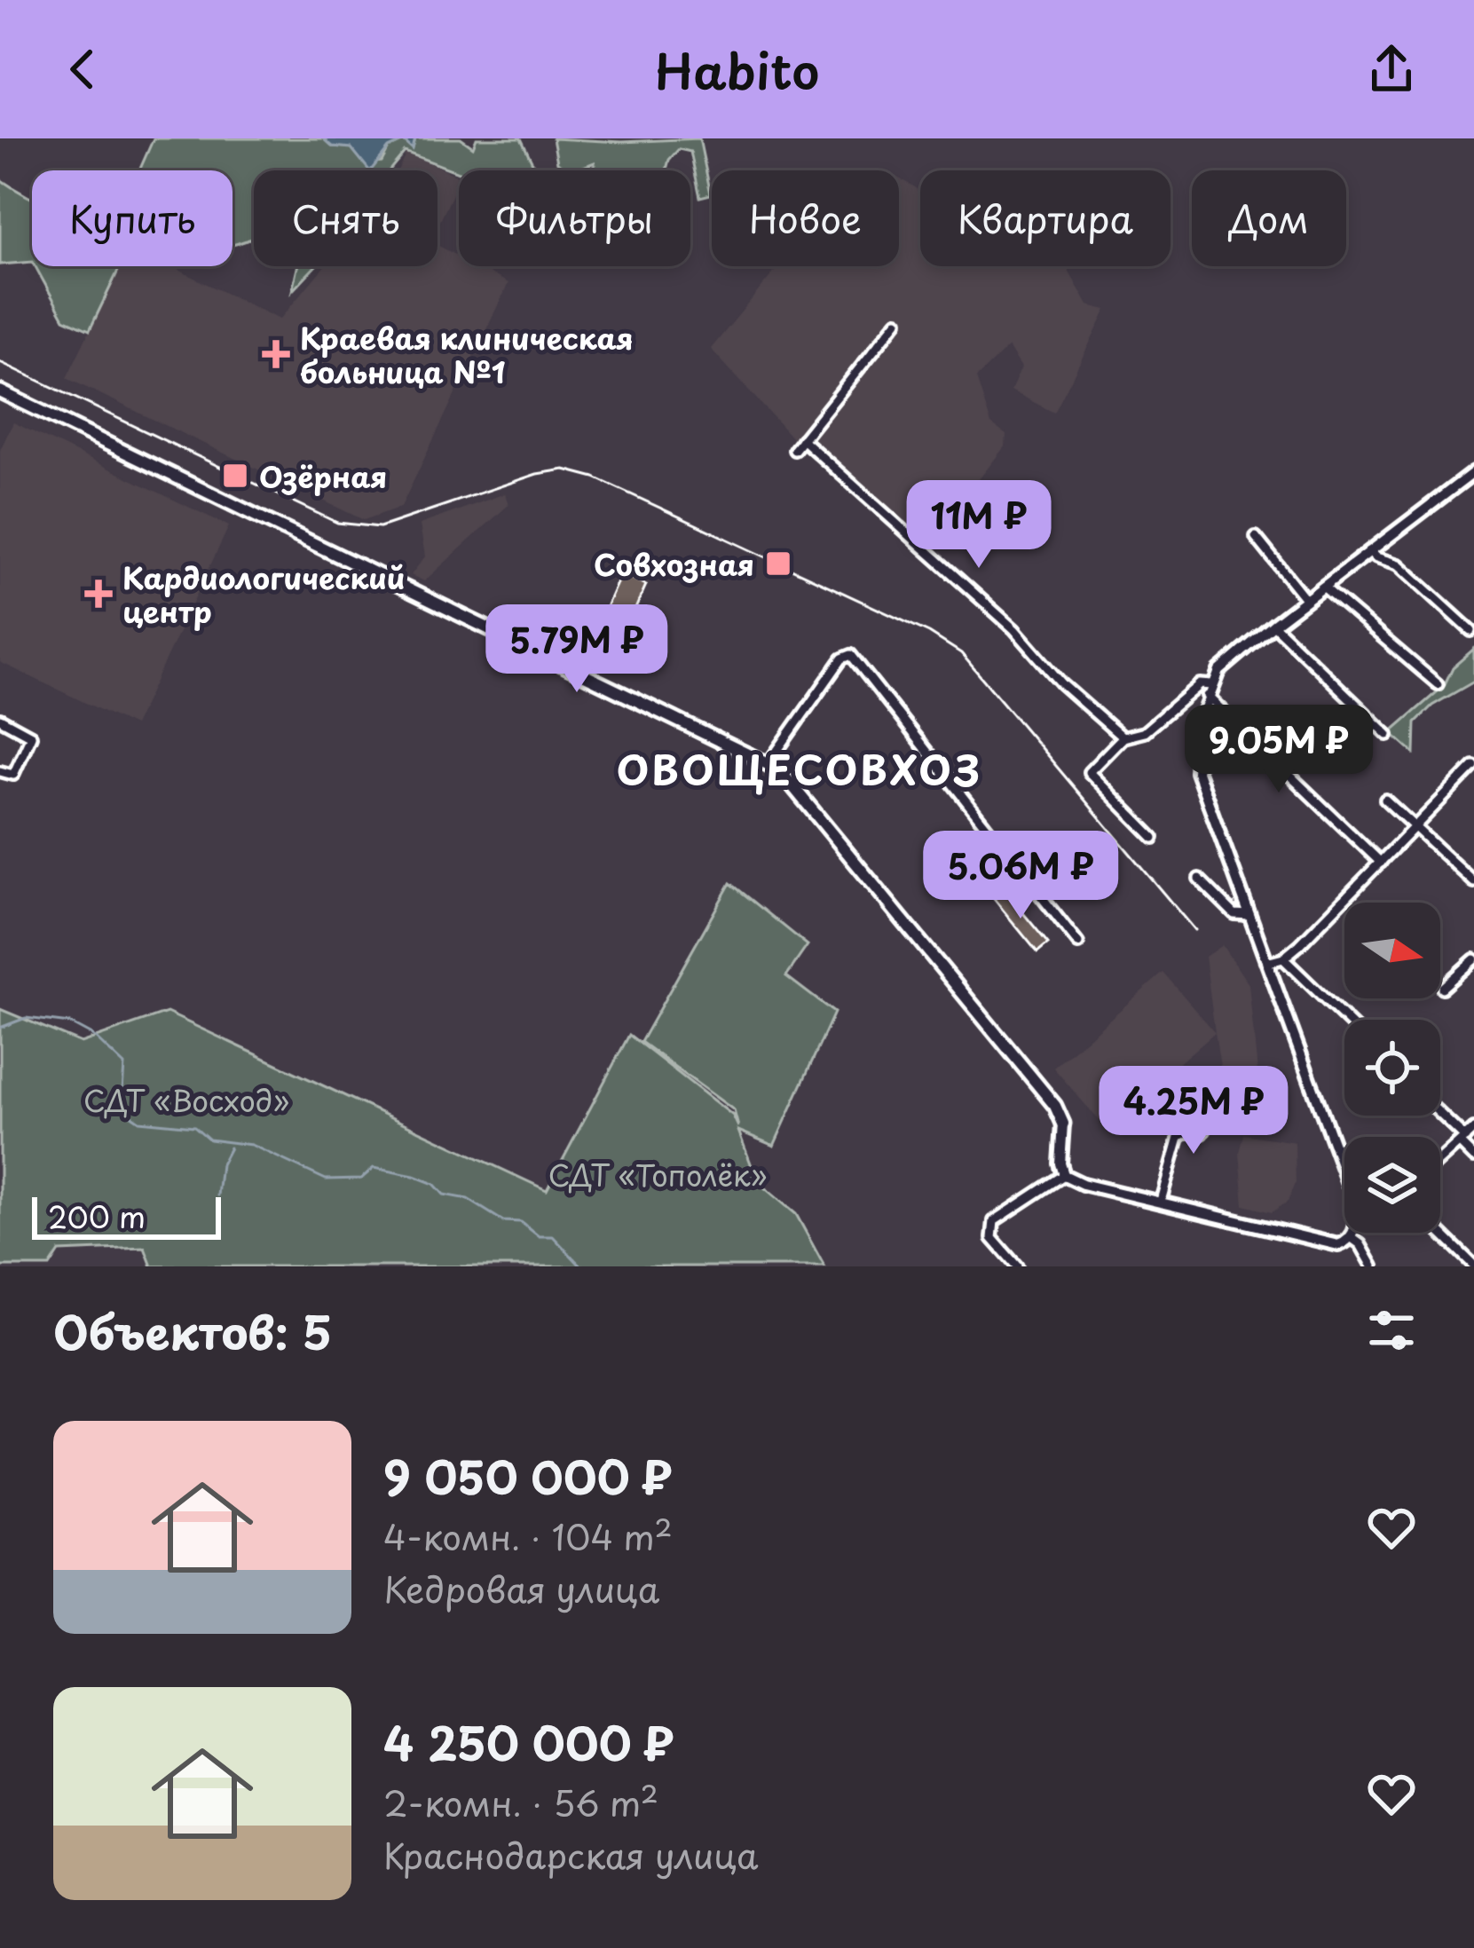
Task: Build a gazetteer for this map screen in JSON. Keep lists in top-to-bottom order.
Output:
{
  "districts": ["ОВОЩЕСОВХОЗ"],
  "parks": ["СДТ «Восход»", "СДТ «Тополёк»"],
  "places": {
    "health": ["Краевая клиническая больница №1", "Кардиологический центр"],
    "transit": ["Озёрная", "Совхозная"]
  },
  "scale_bar": "200 m",
  "north": "right",
  "page": {
    "header": "Habito",
    "chip": [
      "Купить",
      "Снять",
      "Фильтры",
      "Новое",
      "Квартира",
      "Дом"
    ],
    "price": [
      "11M ₽",
      "5.79M ₽",
      "9.05M ₽",
      "5.06M ₽",
      "4.25M ₽"
    ],
    "scale": "200 m",
    "heading": "Объектов: 5",
    "list": [
      {
        "name": "9 050 000 ₽",
        "note": "4-комн. · 104 m² · Кедровая улица"
      },
      {
        "name": "4 250 000 ₽",
        "note": "2-комн. · 56 m² · Краснодарская улица"
      }
    ]
  }
}
